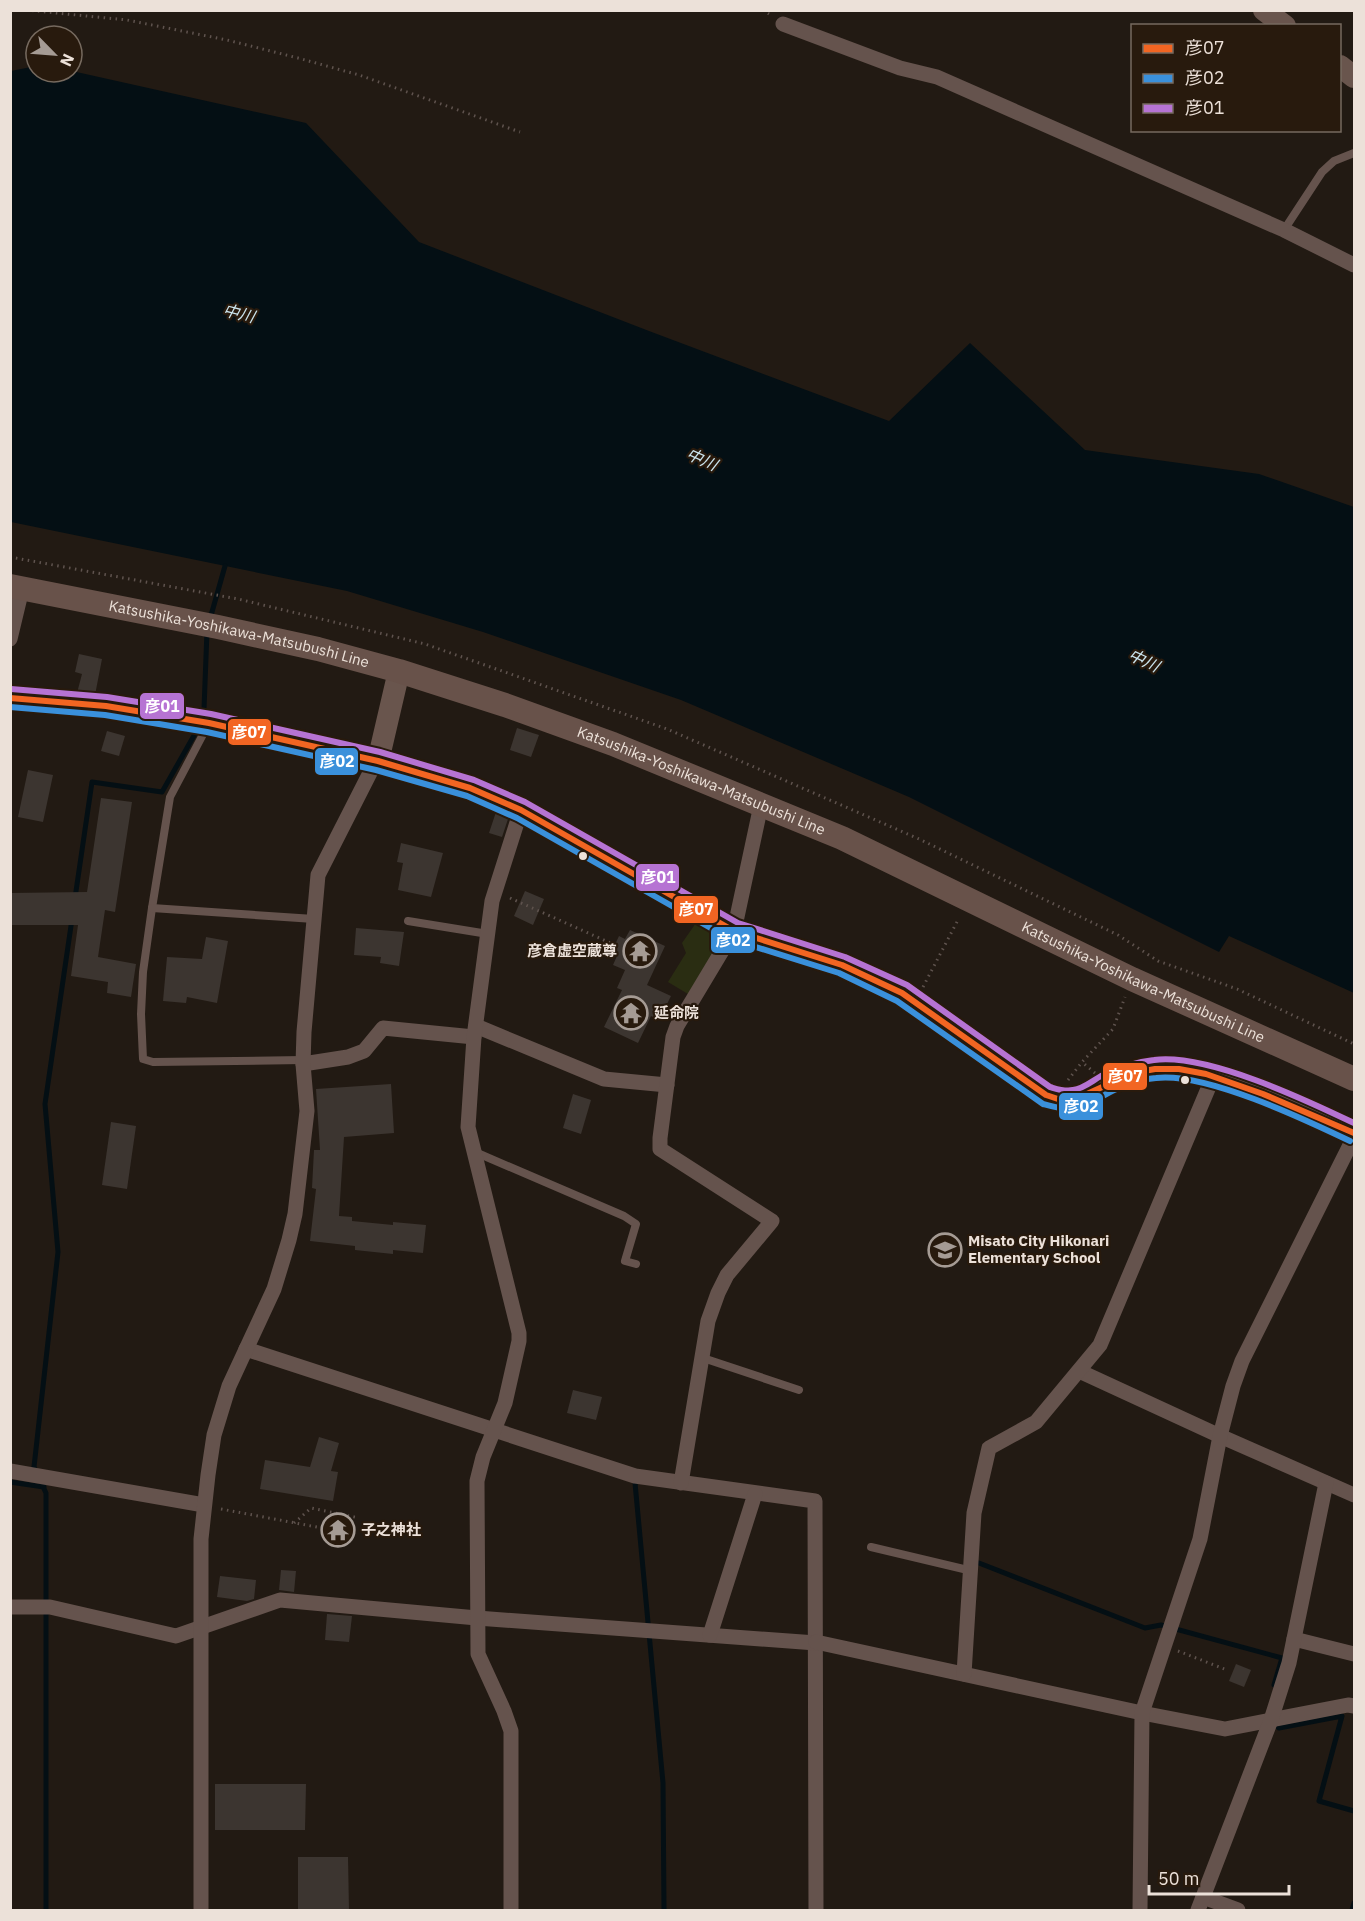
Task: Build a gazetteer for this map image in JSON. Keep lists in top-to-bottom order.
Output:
{
  "streets": {
    "main road": ["Katsushika-Yoshikawa-Matsubushi Line"]
  },
  "water": ["中川"],
  "places": {
    "temple": ["彦倉虚空蔵尊", "延命院", "子之神社"],
    "school or university": ["Misato City Hikonari Elementary School"]
  },
  "lines": ["transit line 彦01", "transit line 彦07", "transit line 彦02"],
  "legend": ["彦07", "彦02", "彦01"],
  "scale_bar": "50 m",
  "north": "bottom right"
}
